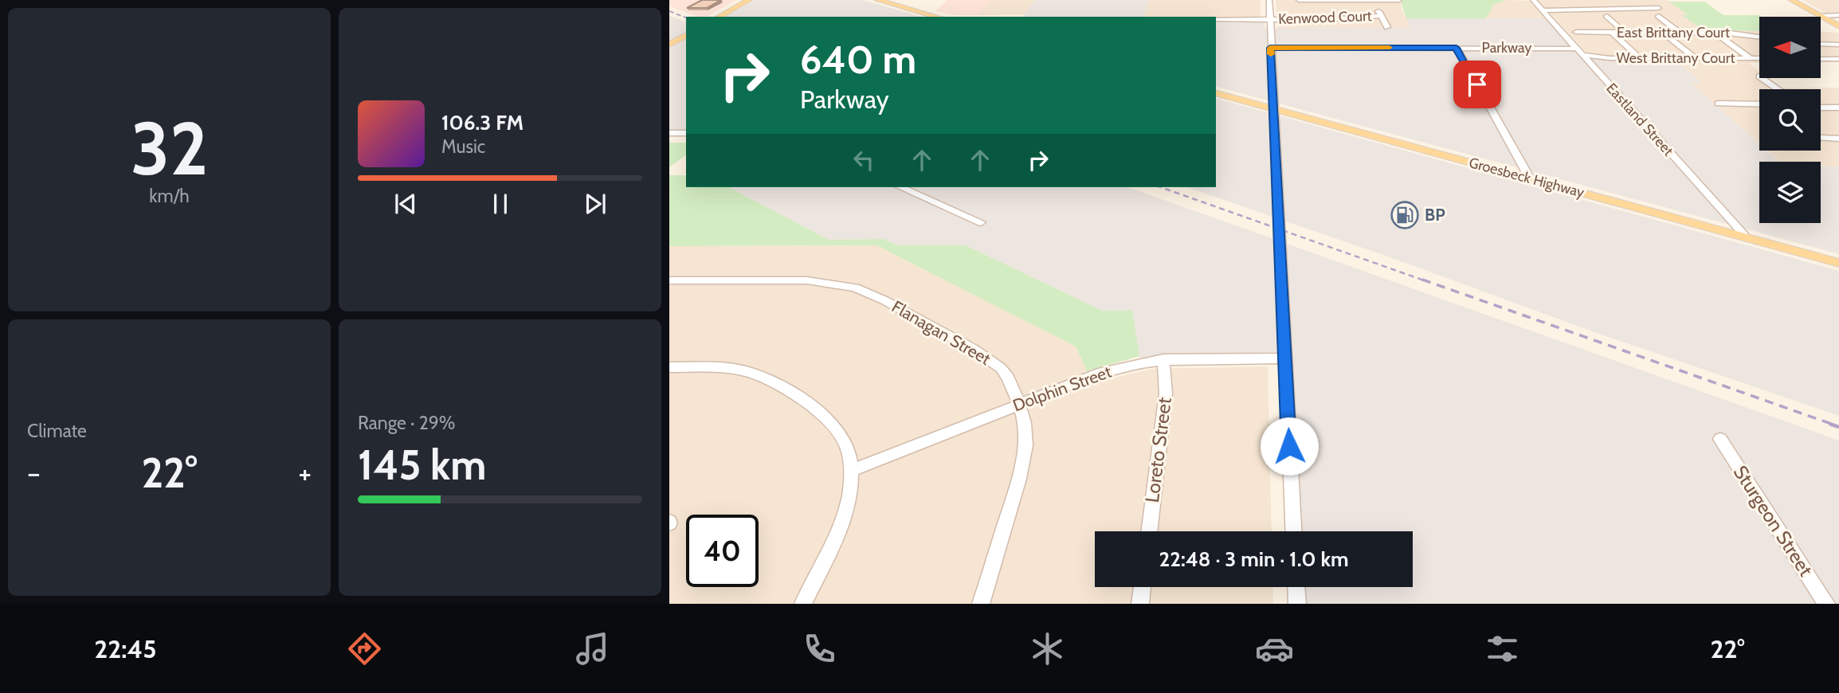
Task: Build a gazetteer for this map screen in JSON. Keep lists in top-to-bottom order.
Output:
{
  "streets": {
    "main road": ["Groesbeck Highway"],
    "street": [
      "Kenwood Court",
      "East Brittany Court",
      "Parkway",
      "West Brittany Court",
      "Eastland Street",
      "Flanagan Street",
      "Dolphin Street",
      "Loreto Street",
      "Sturgeon Street"
    ]
  },
  "crossings": [
    ["Parkway", "West Brittany Court"],
    ["Parkway", "Eastland Street"],
    ["West Brittany Court", "Eastland Street"],
    ["Eastland Street", "Groesbeck Highway"],
    ["Flanagan Street", "Dolphin Street"],
    ["Dolphin Street", "Loreto Street"]
  ],
  "places": {
    "fuel station": ["BP"]
  },
  "north": "left",
  "page": {
    "tile": [
      ["32", "km/h"],
      "Climate",
      ["Range · 29%", "145 km"]
    ],
    "turn": ["640 m", "Parkway"],
    "song": ["106.3 FM", "Music"],
    "heat": ["−", "22°", "+"],
    "limit": "40",
    "trip": "22:48 · 3 min · 1.0 km",
    "tabs": ["22:45", "22°"]
  }
}
